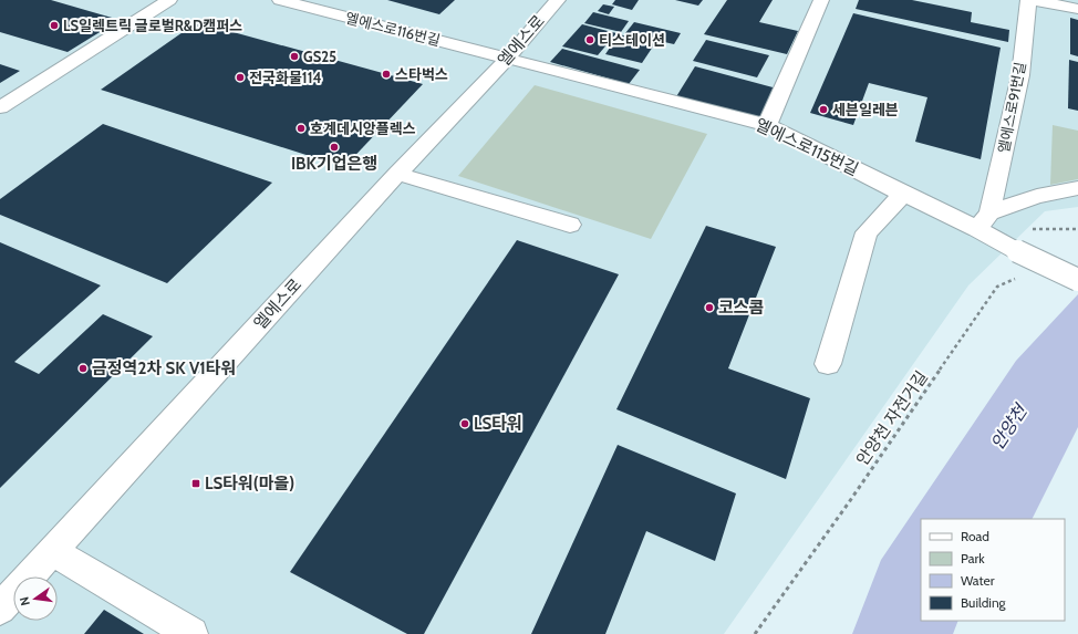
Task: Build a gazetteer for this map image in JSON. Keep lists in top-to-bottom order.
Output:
{
  "streets": {
    "street": [
      "엘에스로116번길",
      "엘에스로",
      "엘에스로91번길",
      "엘에스로115번길"
    ],
    "path": ["안양천 자전거길"]
  },
  "crossings": [
    ["엘에스로116번길", "엘에스로"],
    ["엘에스로116번길", "엘에스로115번길"],
    ["엘에스로", "엘에스로115번길"],
    ["엘에스로91번길", "엘에스로115번길"]
  ],
  "water": ["안양천"],
  "places": {
    "other": [
      "LS일렉트릭 글로벌R&D캠퍼스",
      "티스테이션",
      "GS25",
      "스타벅스",
      "전국화물114",
      "세븐일레븐",
      "호계데시앙플렉스",
      "IBK기업은행",
      "코스콤",
      "금정역2차 SK V1타워",
      "LS타워"
    ],
    "transit": ["LS타워(마을)"]
  },
  "legend": [
    "Road",
    "Park",
    "Water",
    "Building"
  ],
  "north": "left"
}
